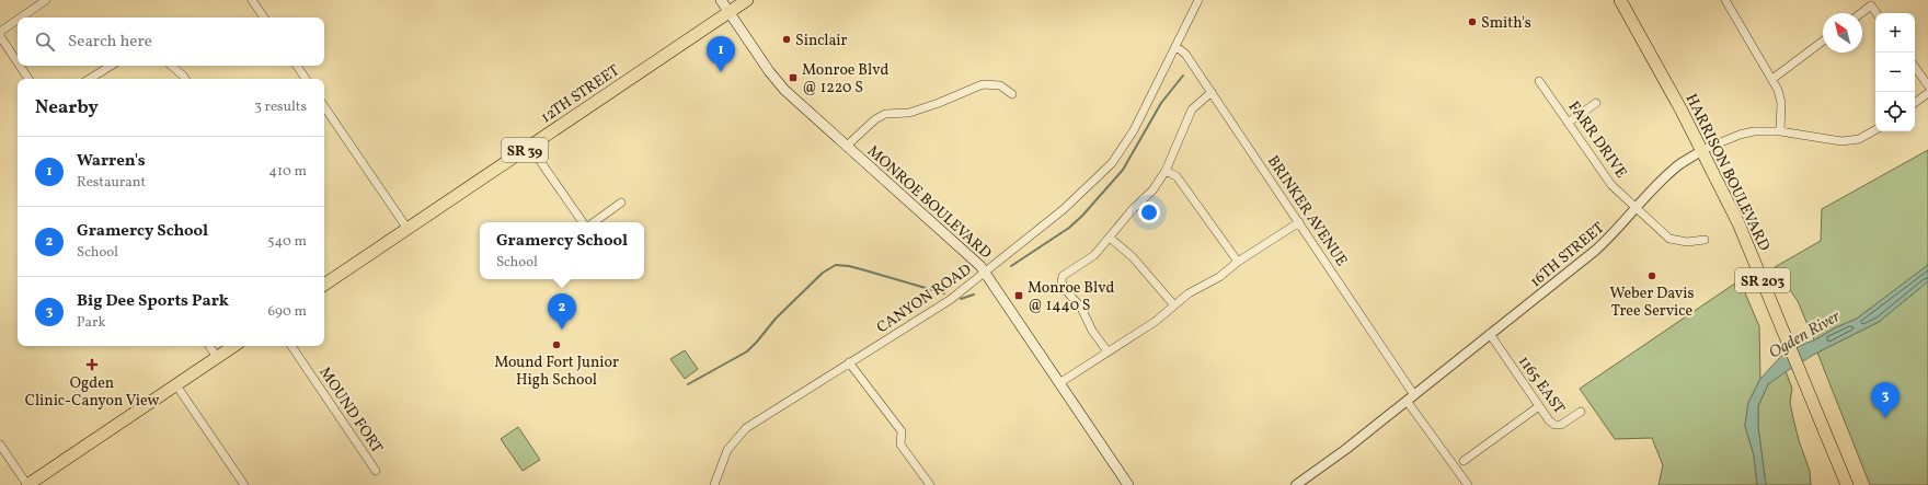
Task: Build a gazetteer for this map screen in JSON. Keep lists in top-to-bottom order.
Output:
{
  "streets": {
    "main road": [
      "12TH STREET",
      "SR 39",
      "HARRISON BOULEVARD",
      "MONROE BOULEVARD",
      "SR 203"
    ],
    "street": [
      "FARR DRIVE",
      "BRINKER AVENUE",
      "16TH STREET",
      "CANYON ROAD",
      "1165 EAST",
      "MOUND FORT"
    ]
  },
  "crossings": [
    ["12TH STREET", "MONROE BOULEVARD"],
    ["FARR DRIVE", "16TH STREET"],
    ["HARRISON BOULEVARD", "16TH STREET"],
    ["MONROE BOULEVARD", "CANYON ROAD"],
    ["BRINKER AVENUE", "16TH STREET"],
    ["BRINKER AVENUE", "CANYON ROAD"],
    ["16TH STREET", "1165 EAST"]
  ],
  "water": ["Ogden River"],
  "places": {
    "other": [
      "Smith's",
      "Sinclair",
      "Weber Davis Tree Service",
      "Mound Fort Junior High School"
    ],
    "transit": ["Monroe Blvd @ 1220 S", "Monroe Blvd @ 1440 S"],
    "health": ["Ogden Clinic-Canyon View"]
  },
  "north": "top left",
  "page": {
    "map_buttons": ["+", "−"],
    "search": "Search here",
    "pins": ["1", "2", "3"],
    "heading": ["Nearby", "3 results"],
    "list": [
      {
        "mark": "1",
        "name": "Warren's",
        "note": "Restaurant",
        "value": "410 m"
      },
      {
        "mark": "2",
        "name": "Gramercy School",
        "note": "School",
        "value": "540 m"
      },
      {
        "mark": "3",
        "name": "Big Dee Sports Park",
        "note": "Park",
        "value": "690 m"
      }
    ],
    "popup": ["Gramercy School", "School"]
  }
}
